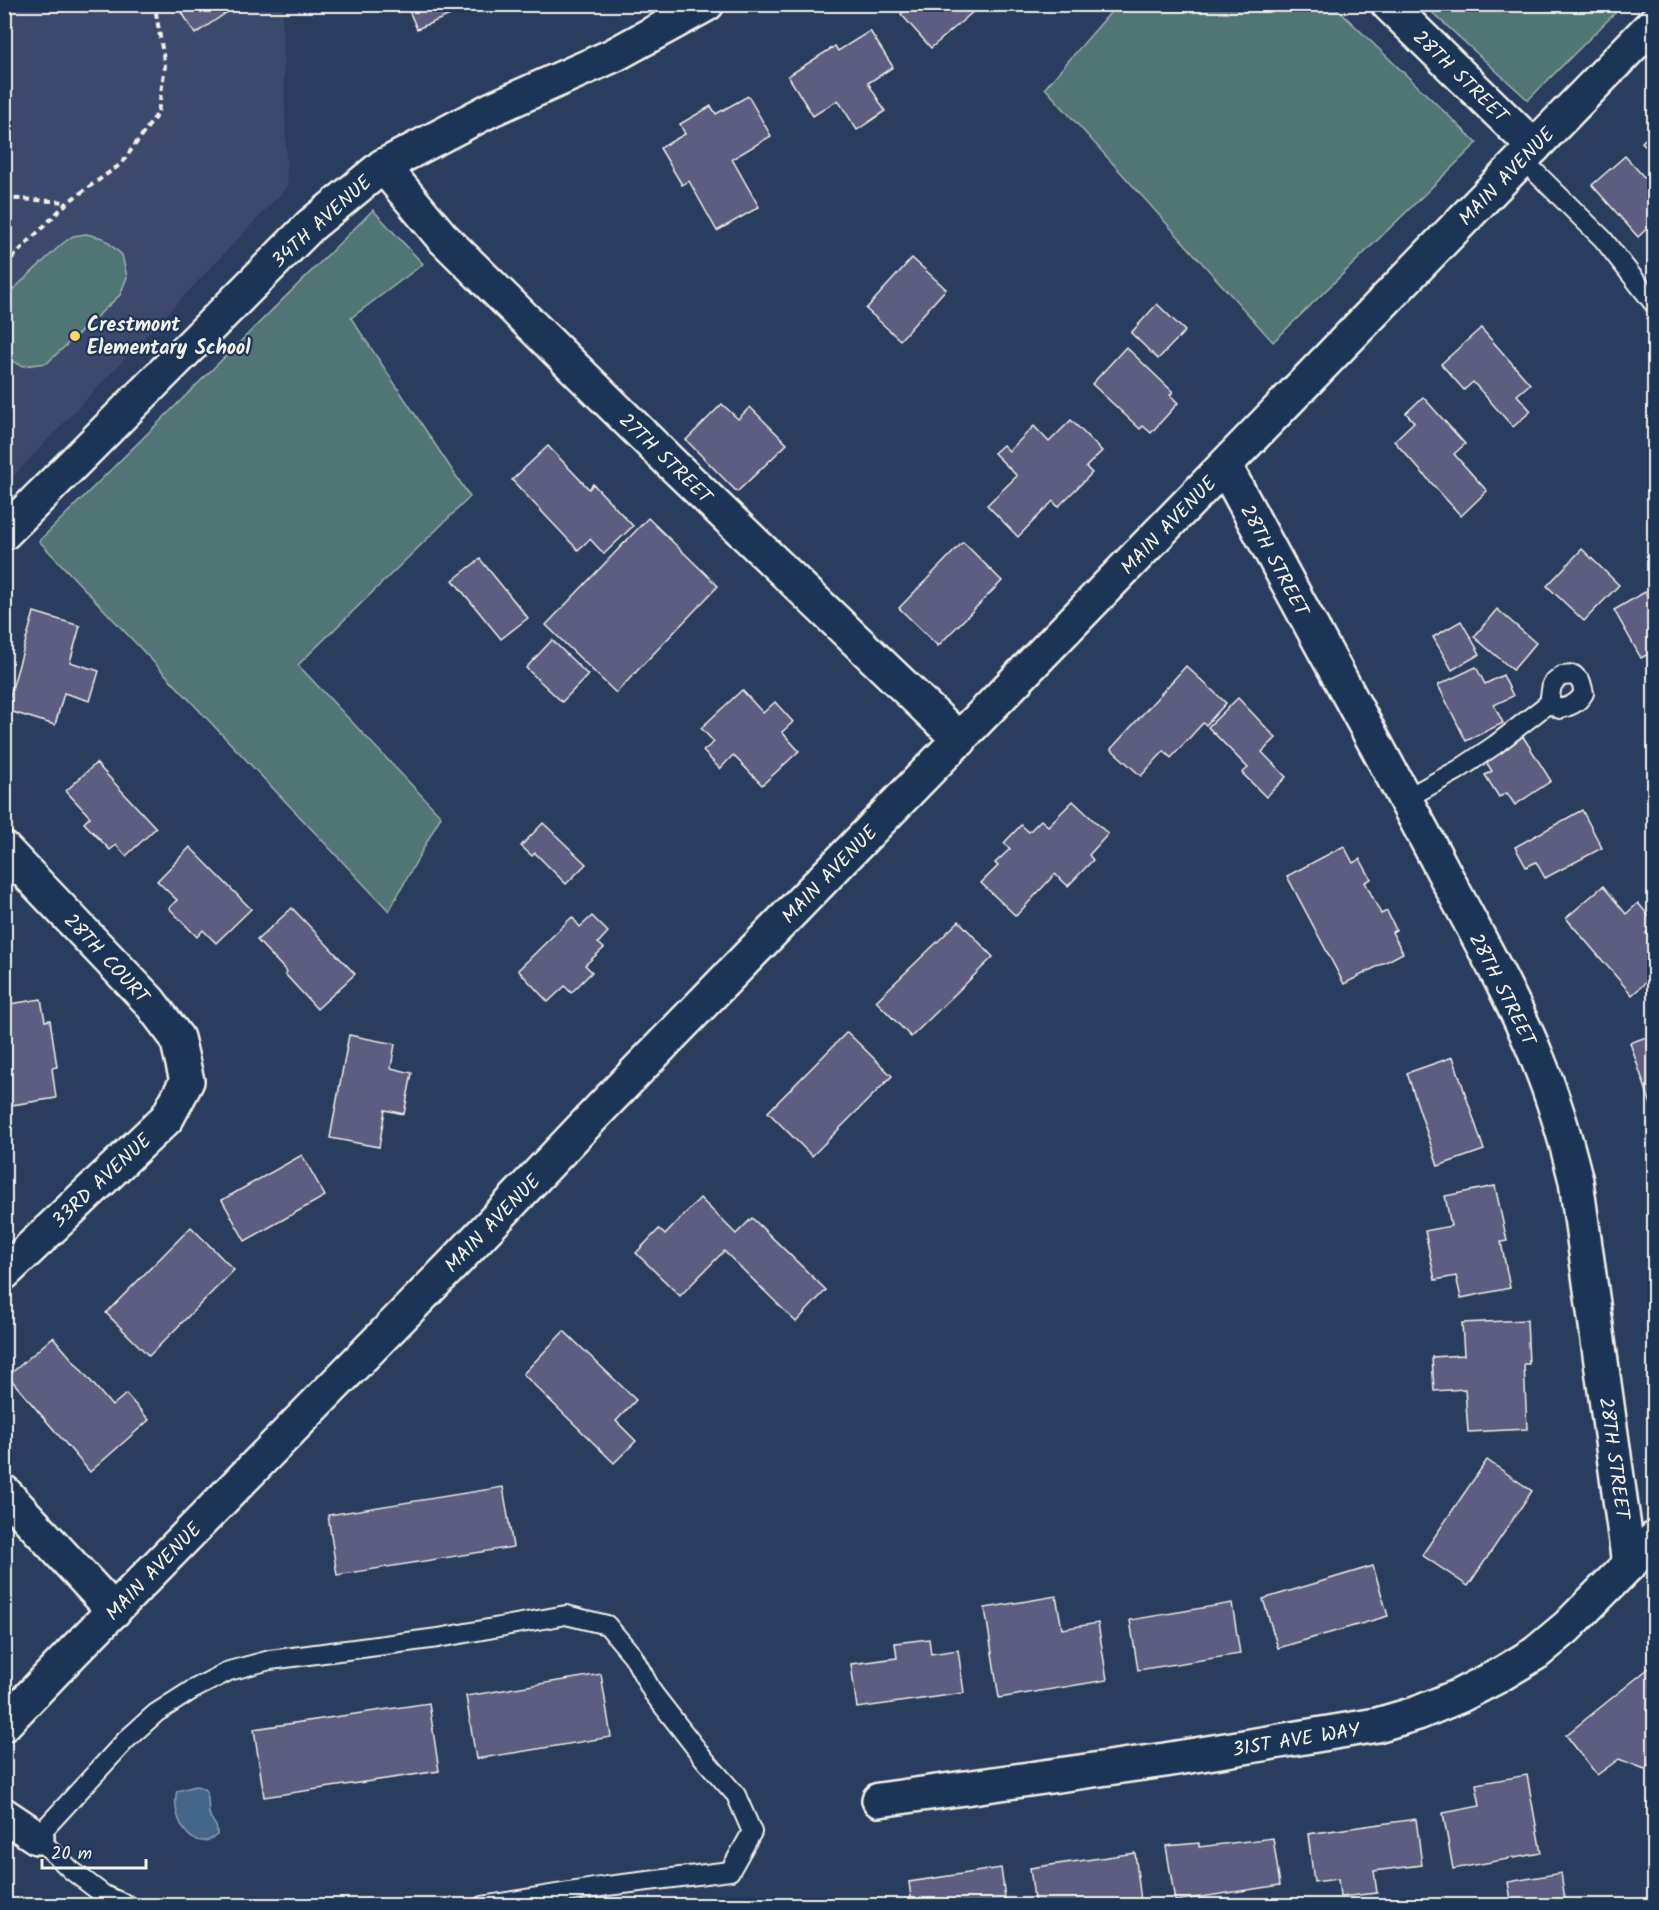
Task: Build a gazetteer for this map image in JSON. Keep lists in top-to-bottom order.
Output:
{
  "streets": {
    "street": [
      "28TH STREET",
      "MAIN AVENUE",
      "34TH AVENUE",
      "27TH STREET",
      "28TH COURT",
      "33RD AVENUE",
      "31ST AVE WAY"
    ]
  },
  "crossings": [
    ["28TH STREET", "MAIN AVENUE"],
    ["28TH STREET", "31ST AVE WAY"],
    ["MAIN AVENUE", "27TH STREET"],
    ["34TH AVENUE", "27TH STREET"],
    ["28TH COURT", "33RD AVENUE"]
  ],
  "places": ["Crestmont Elementary School"],
  "scale_bar": "20 m"
}
